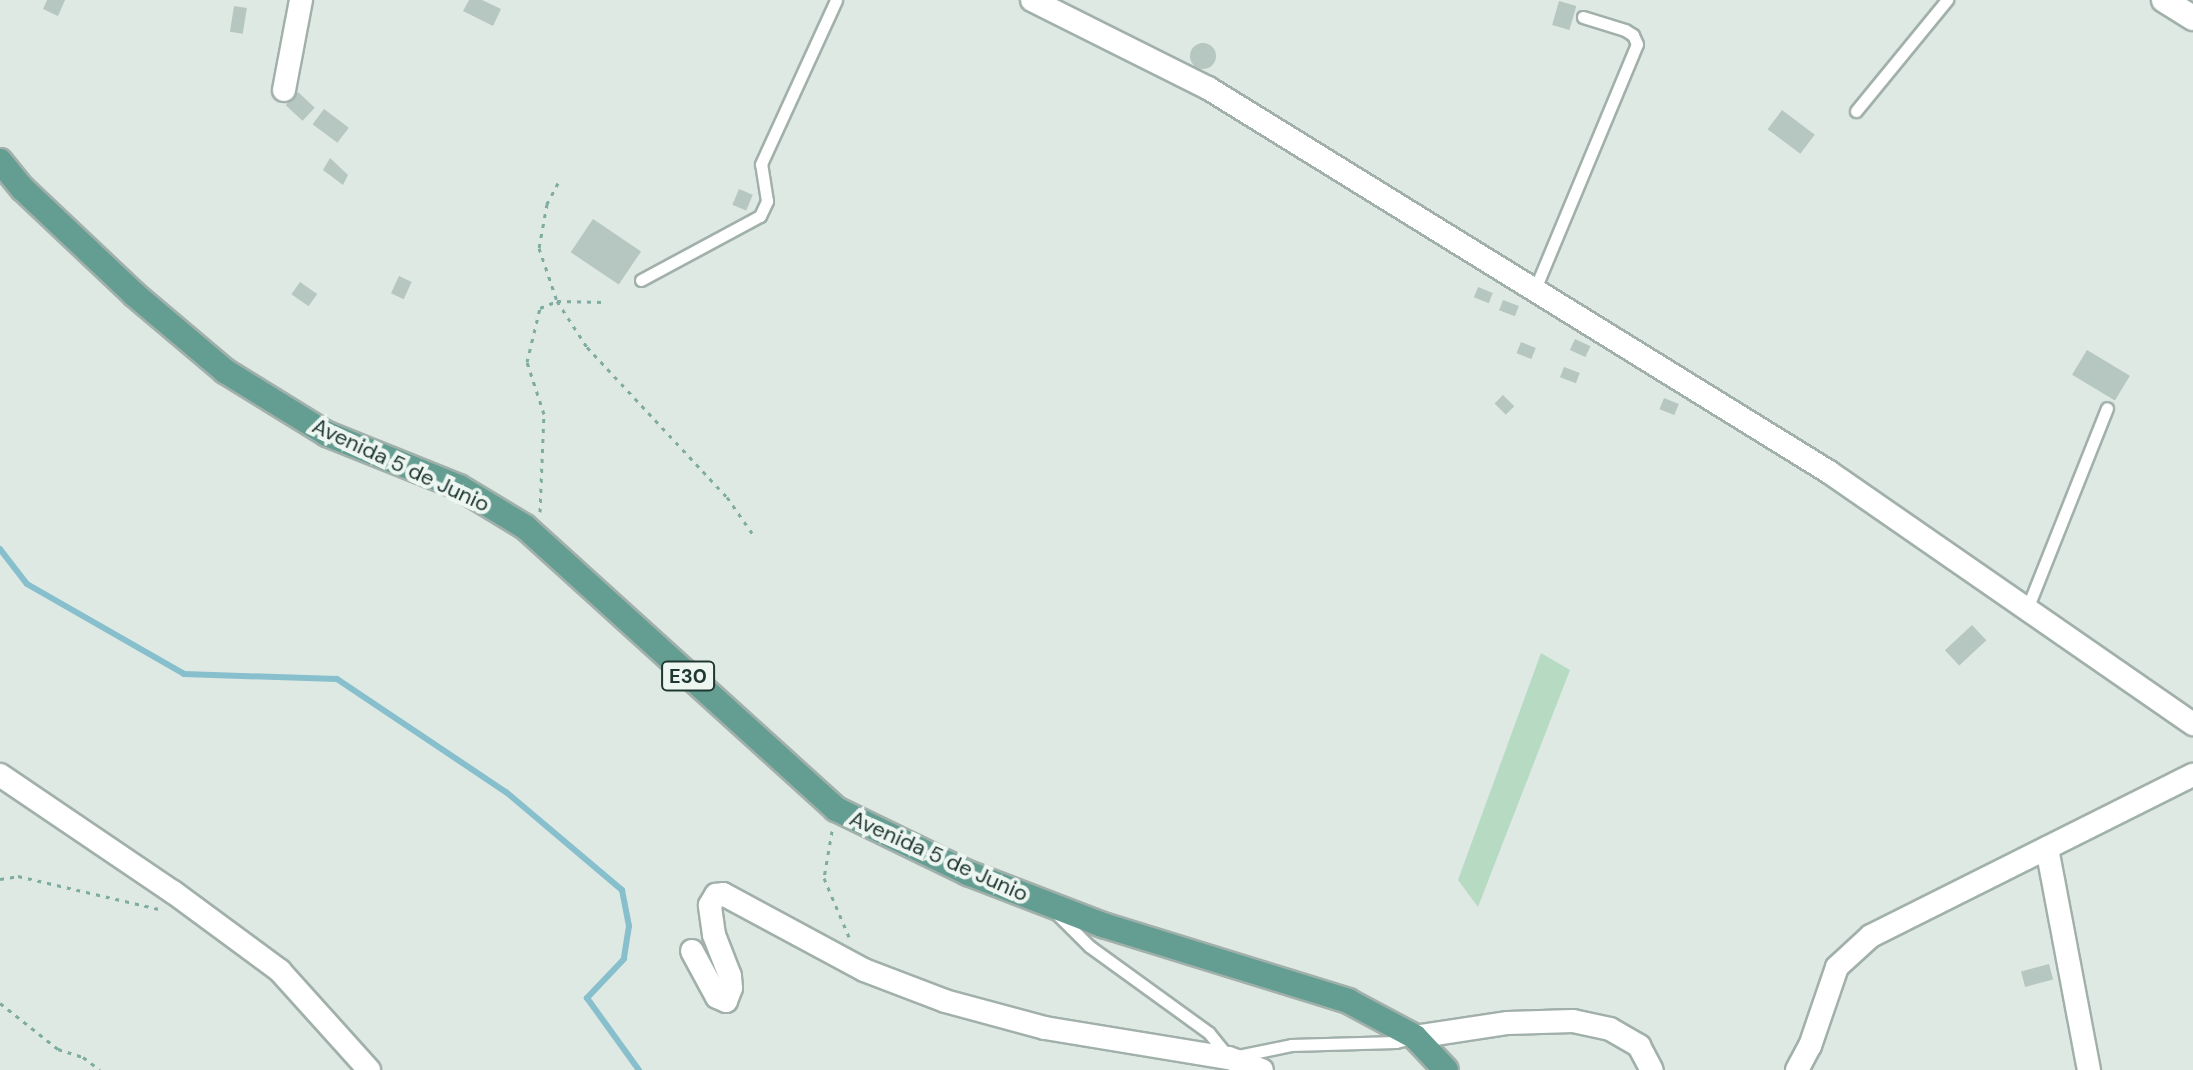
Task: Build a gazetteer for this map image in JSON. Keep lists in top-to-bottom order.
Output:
{
  "streets": {
    "main road": ["Avenida 5 de Junio", "E30"]
  }
}
